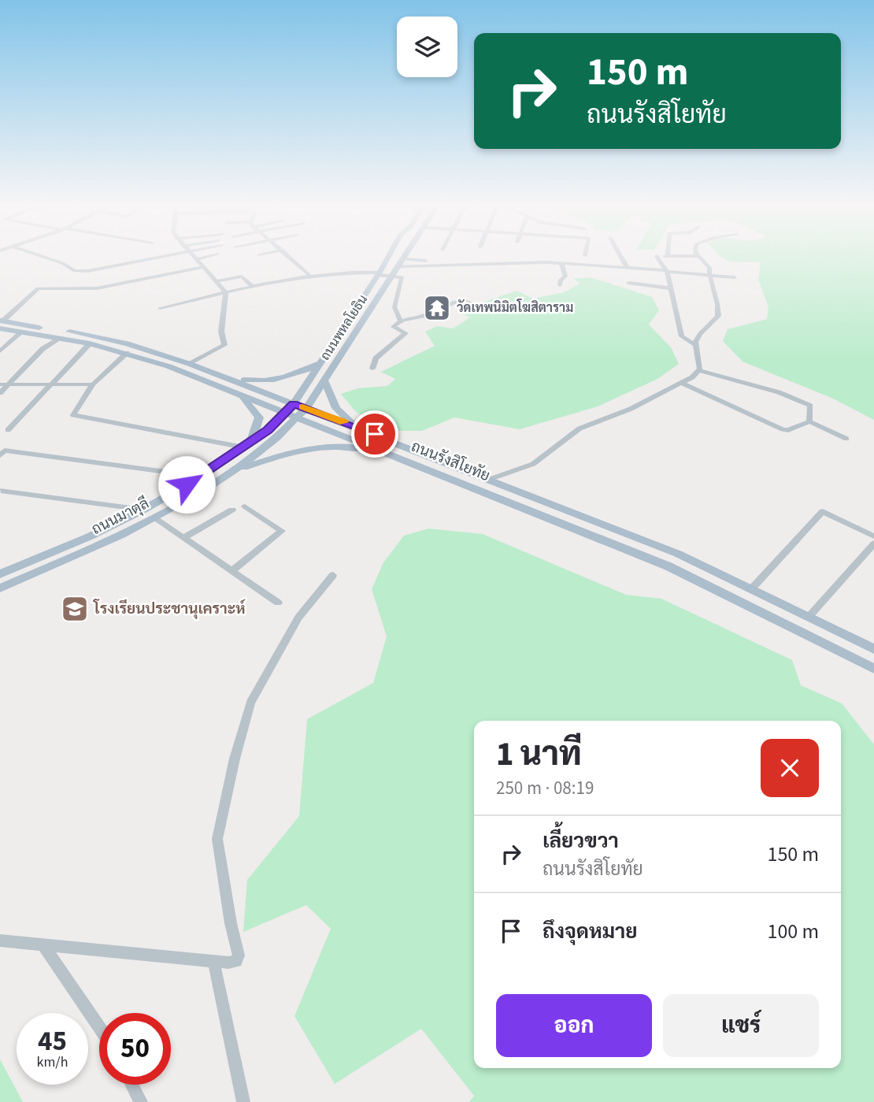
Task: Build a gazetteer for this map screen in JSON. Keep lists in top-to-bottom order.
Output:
{
  "streets": {
    "main road": ["ถนนพหลโยธิน", "ถนนรังสิโยทัย", "ถนนมาตุลี"]
  },
  "crossings": [
    ["ถนนพหลโยธิน", "ถนนรังสิโยทัย"],
    ["ถนนพหลโยธิน", "ถนนมาตุลี"],
    ["ถนนรังสิโยทัย", "ถนนมาตุลี"]
  ],
  "places": {
    "temple": ["วัดเทพนิมิตโฆสิตาราม"],
    "school or university": ["โรงเรียนประชานุเคราะห์"]
  },
  "page": {
    "turn": ["150 m", "ถนนรังสิโยทัย"],
    "heading": ["1 นาที", "250 m · 08:19"],
    "list": [
      {
        "name": "เลี้ยวขวา",
        "note": "ถนนรังสิโยทัย",
        "value": "150 m"
      },
      {
        "name": "ถึงจุดหมาย",
        "value": "100 m"
      }
    ],
    "buttons": ["ออก", "แชร์"],
    "speed": "45 km/h",
    "limit": "50"
  }
}
